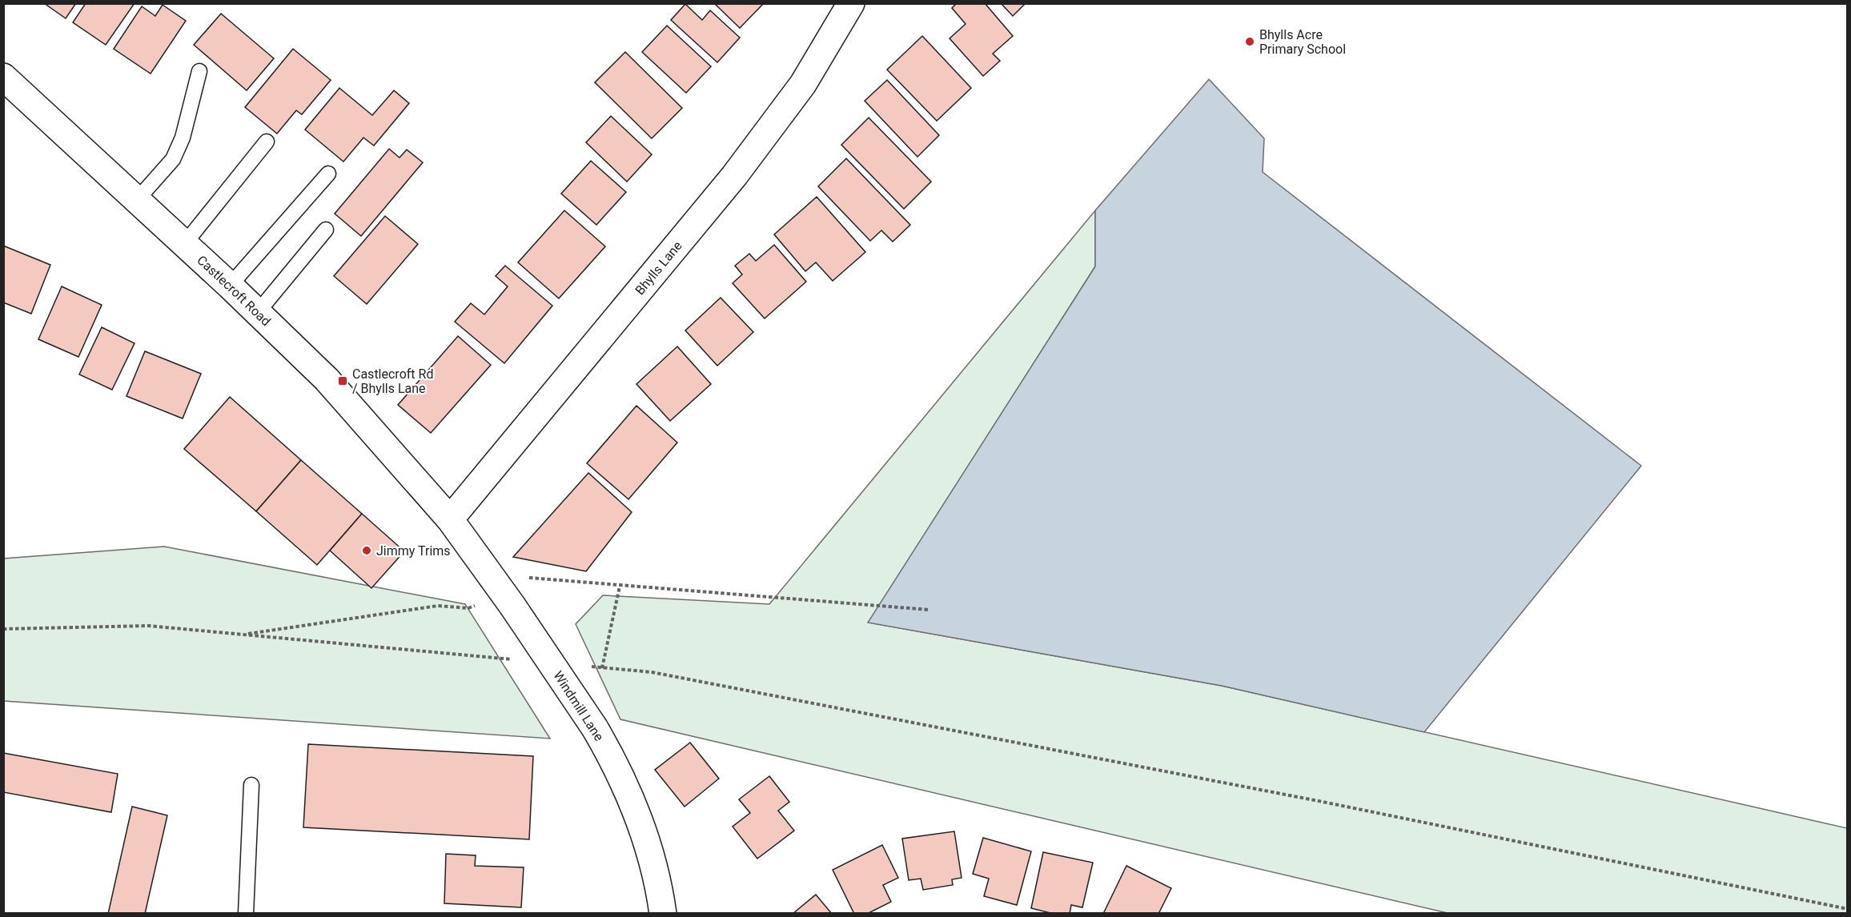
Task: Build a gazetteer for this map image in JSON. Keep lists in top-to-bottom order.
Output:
{
  "streets": {
    "street": ["Bhylls Lane", "Castlecroft Road", "Windmill Lane"]
  },
  "crossings": [
    ["Bhylls Lane", "Castlecroft Road"],
    ["Bhylls Lane", "Windmill Lane"],
    ["Castlecroft Road", "Windmill Lane"]
  ],
  "places": {
    "other": ["Bhylls Acre Primary School", "Jimmy Trims"],
    "transit": ["Castlecroft Rd / Bhylls Lane"]
  }
}
